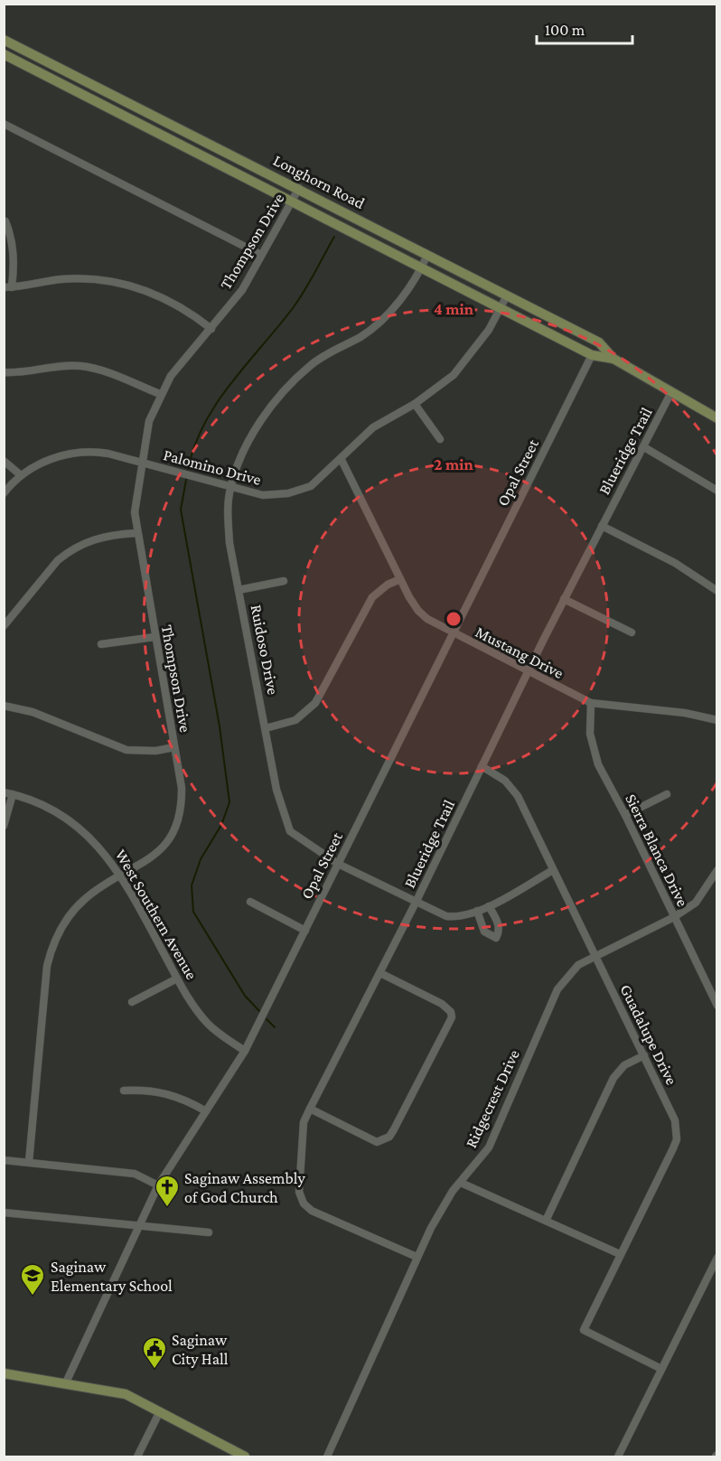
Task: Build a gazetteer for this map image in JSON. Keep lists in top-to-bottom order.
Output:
{
  "streets": {
    "main road": ["Longhorn Road"],
    "street": [
      "Thompson Drive",
      "Blueridge Trail",
      "Palomino Drive",
      "Opal Street",
      "Ruidoso Drive",
      "Mustang Drive",
      "Sierra Blanca Drive",
      "West Southern Avenue",
      "Guadalupe Drive",
      "Ridgecrest Drive"
    ]
  },
  "crossings": [
    ["Longhorn Road", "Thompson Drive"],
    ["Longhorn Road", "Blueridge Trail"],
    ["Longhorn Road", "Palomino Drive"],
    ["Longhorn Road", "Opal Street"],
    ["Longhorn Road", "Ruidoso Drive"],
    ["Thompson Drive", "Palomino Drive"],
    ["Thompson Drive", "West Southern Avenue"],
    ["Blueridge Trail", "Ruidoso Drive"],
    ["Blueridge Trail", "Mustang Drive"],
    ["Blueridge Trail", "Guadalupe Drive"],
    ["Blueridge Trail", "Ridgecrest Drive"],
    ["Palomino Drive", "Ruidoso Drive"],
    ["Palomino Drive", "Mustang Drive"],
    ["Opal Street", "Ruidoso Drive"],
    ["Opal Street", "Mustang Drive"],
    ["Opal Street", "West Southern Avenue"],
    ["Ruidoso Drive", "Guadalupe Drive"],
    ["Mustang Drive", "Sierra Blanca Drive"],
    ["Sierra Blanca Drive", "Ridgecrest Drive"],
    ["Guadalupe Drive", "Ridgecrest Drive"]
  ],
  "places": {
    "church": ["Saginaw Assembly of God Church"],
    "school or university": ["Saginaw Elementary School"],
    "public building": ["Saginaw City Hall"]
  },
  "scale_bar": "100 m",
  "rings": ["4 min", "2 min"]
}
